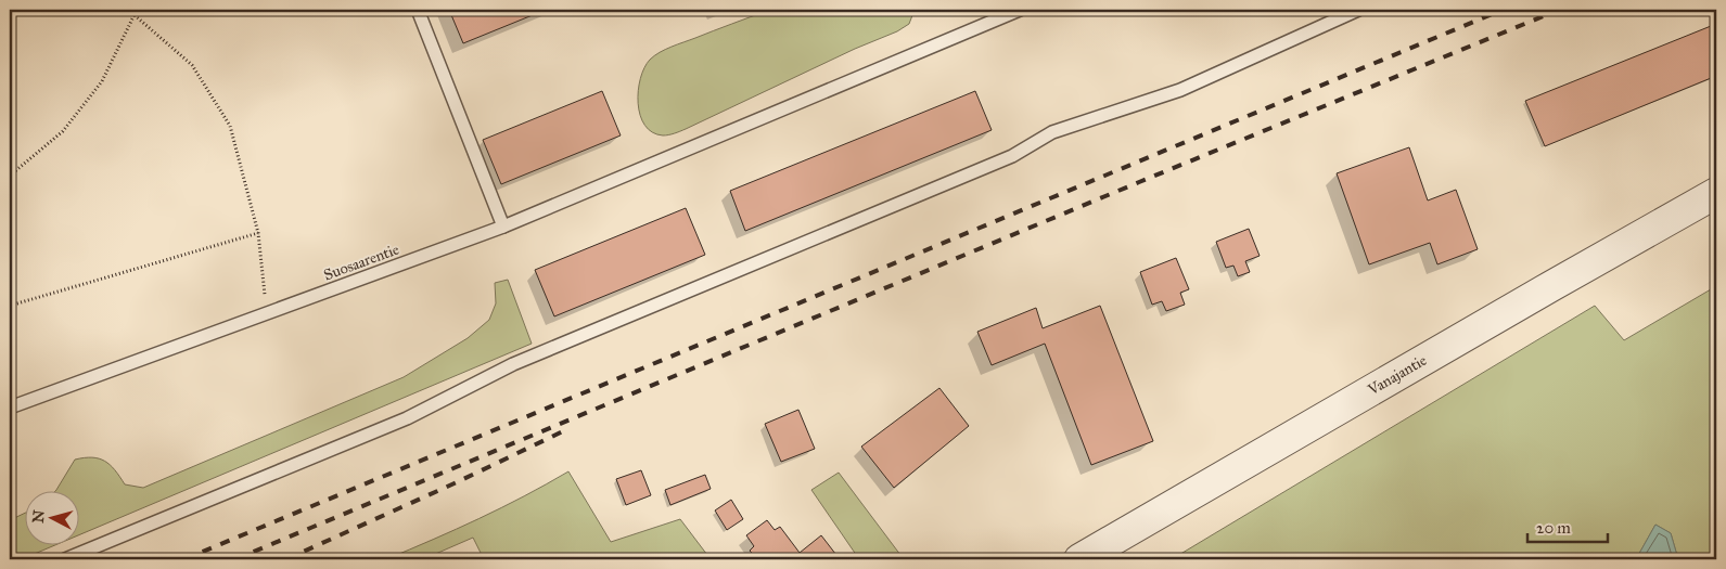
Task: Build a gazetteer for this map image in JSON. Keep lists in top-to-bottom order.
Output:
{
  "streets": {
    "street": ["Vanajantie"],
    "lane": ["Suosaarentie"]
  },
  "scale_bar": "20 m",
  "north": "left"
}
